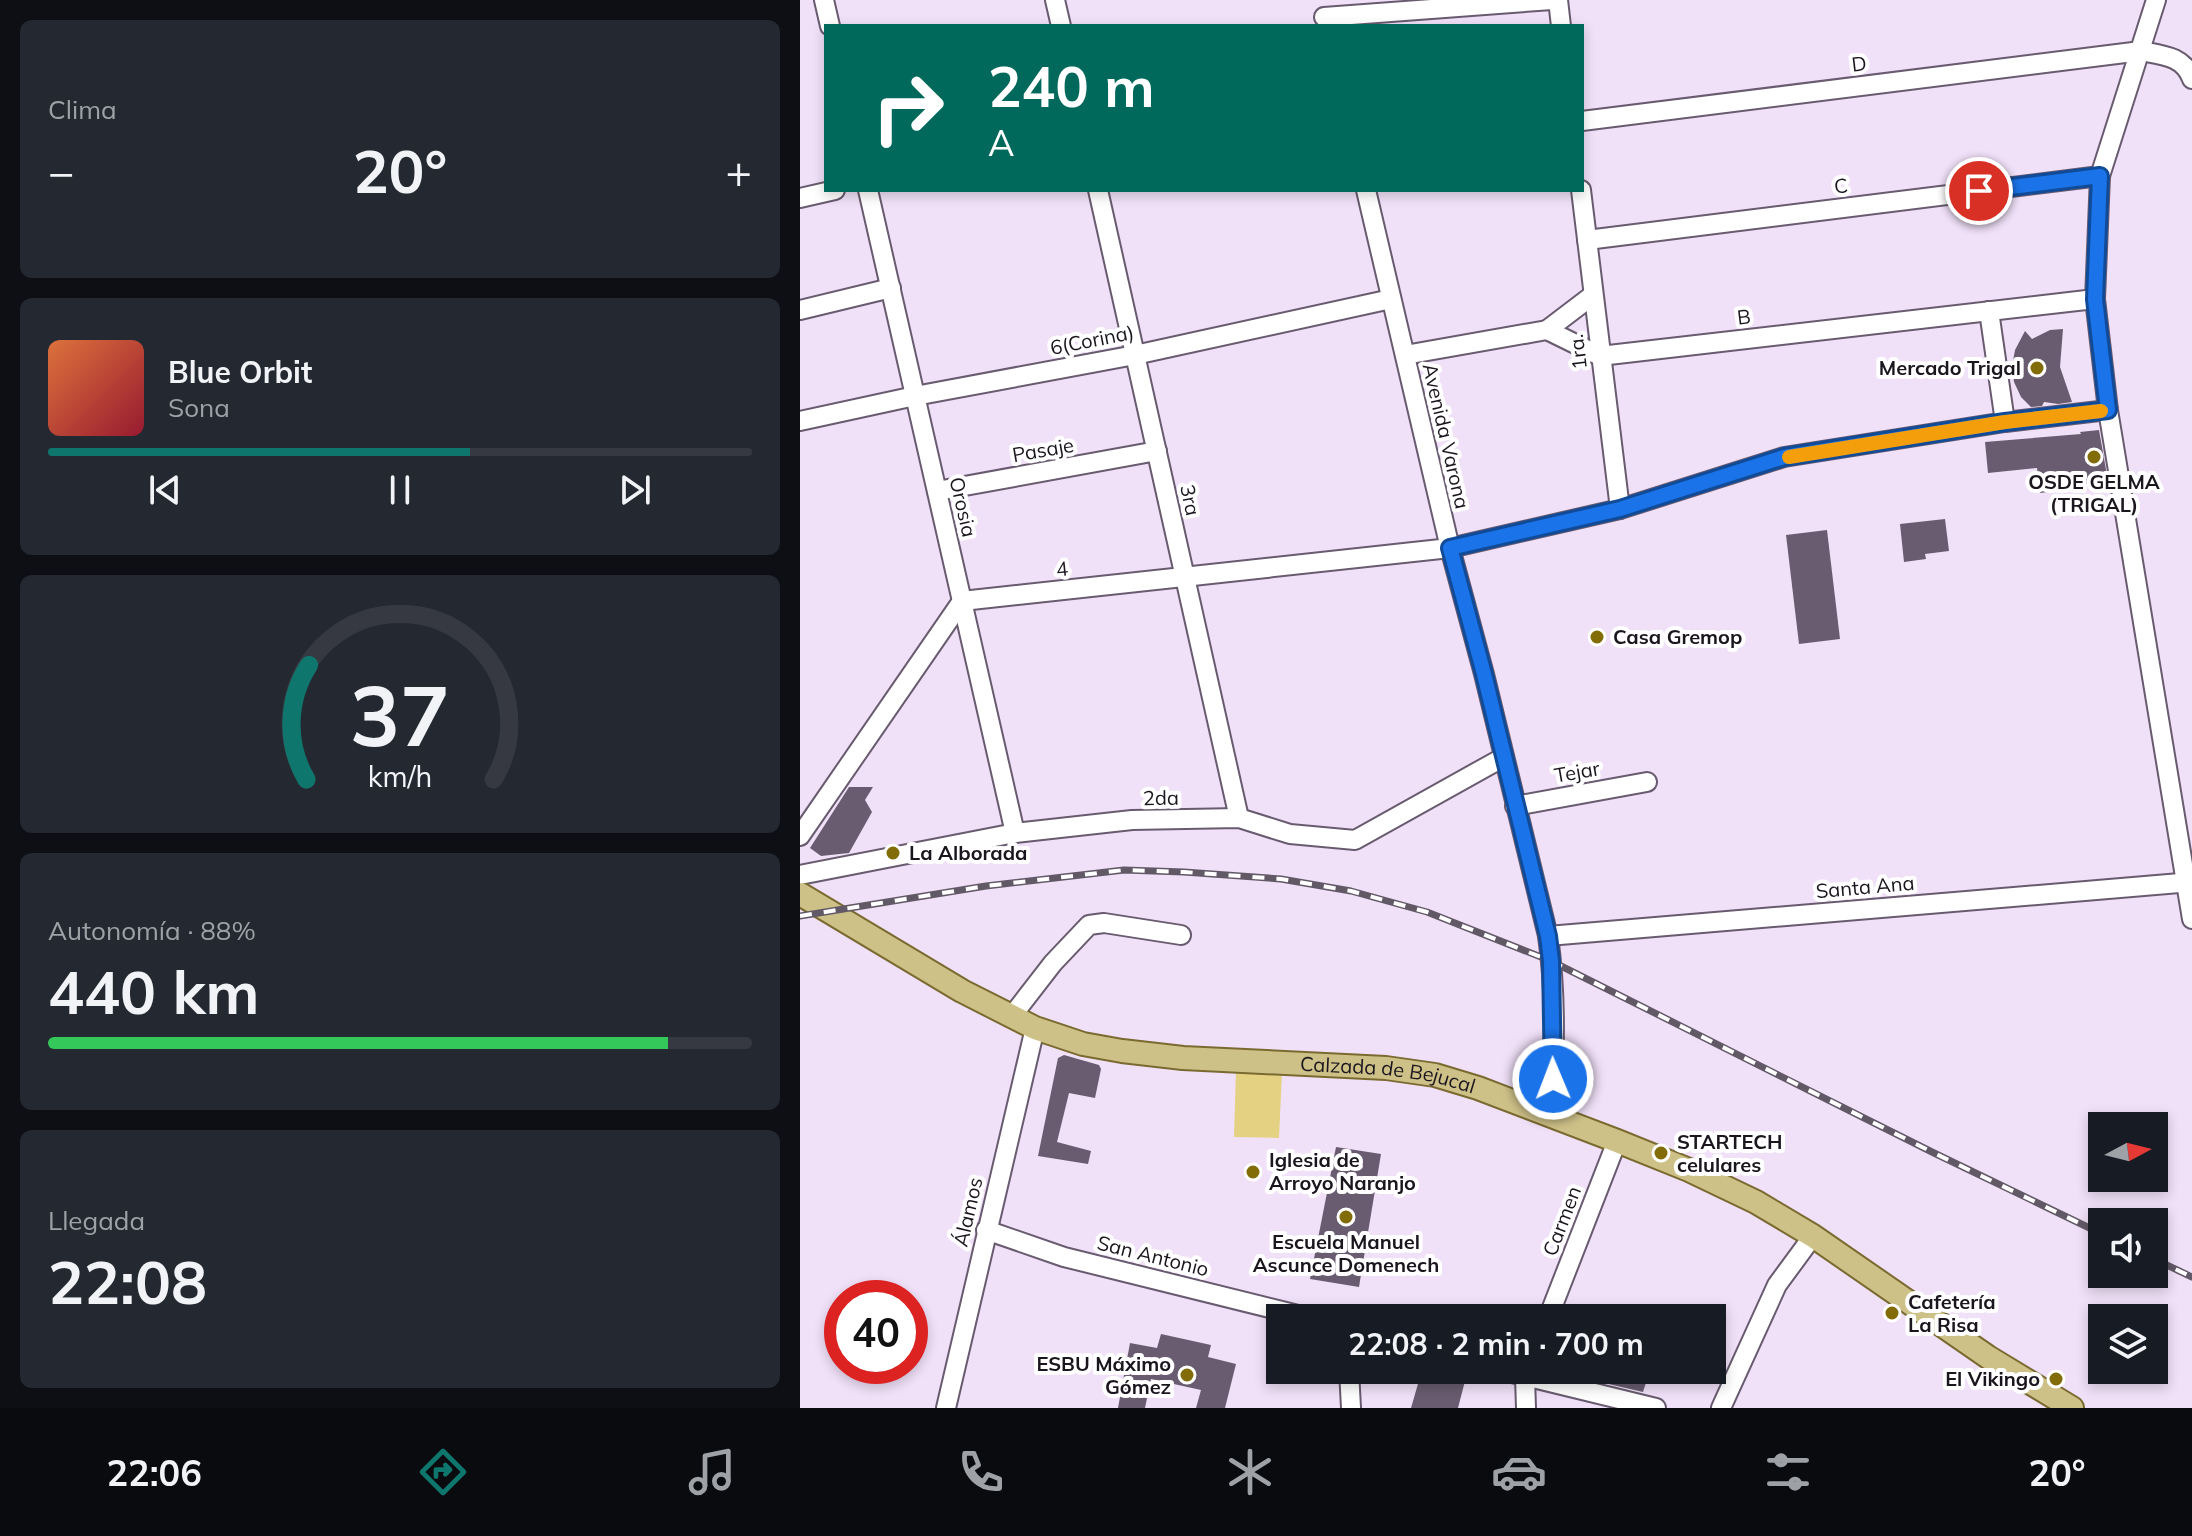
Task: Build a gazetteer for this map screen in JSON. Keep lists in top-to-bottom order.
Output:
{
  "streets": {
    "main road": ["Calzada de Bejucal"],
    "street": [
      "D",
      "C",
      "B",
      "6(Corina)",
      "1ra.",
      "Avenida Varona",
      "Pasaje",
      "3ra",
      "Orosia",
      "4",
      "Tejar",
      "2da",
      "Santa Ana",
      "Álamos",
      "Carmen",
      "San Antonio"
    ]
  },
  "crossings": [
    ["C", "1ra."],
    ["B", "1ra."],
    ["6(Corina)", "Avenida Varona"],
    ["6(Corina)", "3ra"],
    ["6(Corina)", "Orosia"],
    ["1ra.", "4"],
    ["Avenida Varona", "4"],
    ["Avenida Varona", "Tejar"],
    ["Avenida Varona", "2da"],
    ["Avenida Varona", "Santa Ana"],
    ["Avenida Varona", "Calzada de Bejucal"],
    ["Pasaje", "3ra"],
    ["Pasaje", "Orosia"],
    ["3ra", "4"],
    ["3ra", "2da"],
    ["Orosia", "4"],
    ["Orosia", "2da"],
    ["Calzada de Bejucal", "Álamos"],
    ["Calzada de Bejucal", "Carmen"],
    ["Álamos", "San Antonio"]
  ],
  "places": [
    "Mercado Trigal",
    "OSDE GELMA (TRIGAL)",
    "Casa Gremop",
    "La Alborada",
    "STARTECH celulares",
    "Iglesia de Arroyo Naranjo",
    "Escuela Manuel Ascunce Domenech",
    "Cafetería La Risa",
    "ESBU Máximo Gómez",
    "El Vikingo"
  ],
  "north": "right",
  "page": {
    "tile": [
      "Clima",
      ["Autonomía · 88%", "440 km"],
      ["Llegada", "22:08"]
    ],
    "turn": ["240 m", "A"],
    "heat": ["−", "20°", "+"],
    "song": ["Blue Orbit", "Sona"],
    "limit": "40",
    "trip": "22:08 · 2 min · 700 m",
    "tabs": ["22:06", "20°"],
    "gauge": ["37", "km/h"]
  }
}
